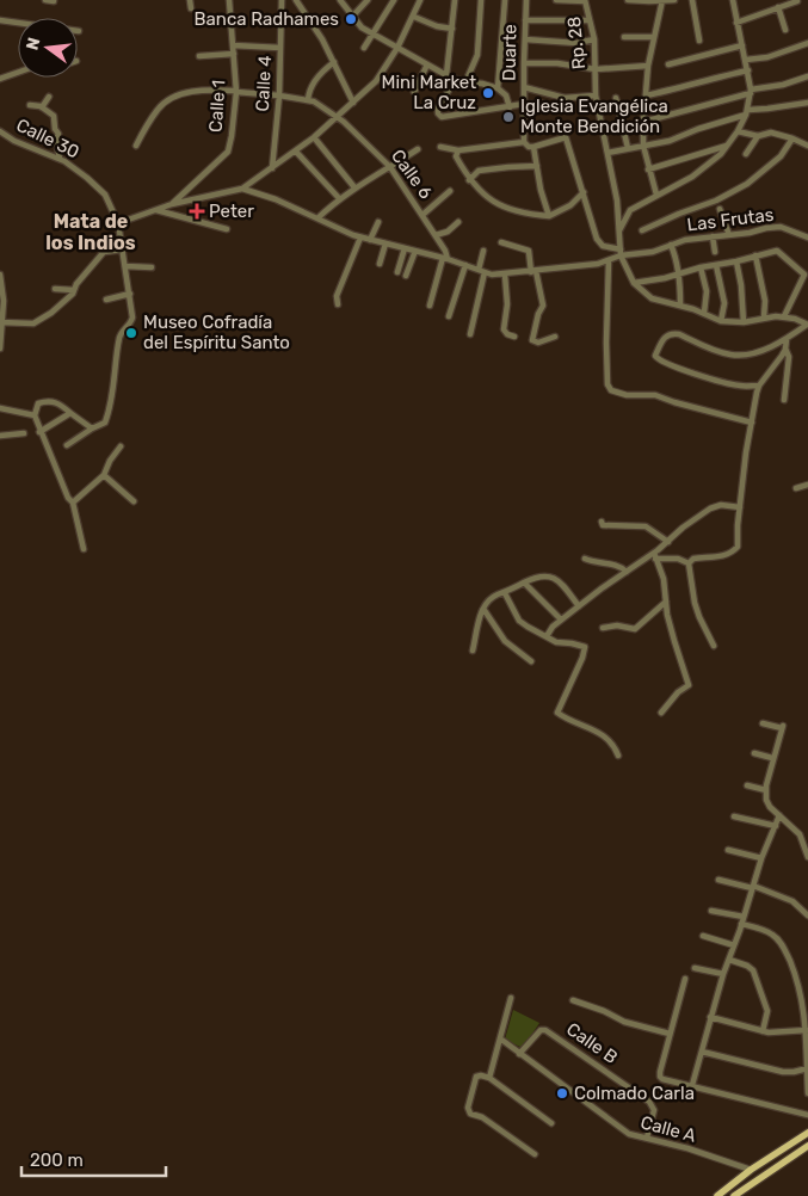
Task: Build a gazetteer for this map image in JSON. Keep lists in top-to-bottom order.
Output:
{
  "streets": {
    "street": [
      "Rp. 28",
      "Duarte",
      "Calle 4",
      "Calle 1",
      "Calle 30",
      "Calle 6",
      "Las Frutas",
      "Calle B",
      "Calle A"
    ]
  },
  "crossings": [
    ["Rp. 28", "Las Frutas"],
    ["Calle 4", "Calle 6"],
    ["Calle 1", "Calle 30"],
    ["Calle 1", "Calle 6"],
    ["Calle 6", "Las Frutas"],
    ["Calle B", "Calle A"]
  ],
  "districts": ["Mata de los Indios"],
  "places": {
    "other": [
      "Banca Radhames",
      "Mini Market La Cruz",
      "Iglesia Evangélica Monte Bendición",
      "Museo Cofradía del Espíritu Santo",
      "Colmado Carla"
    ],
    "health": ["Peter"]
  },
  "scale_bar": "200 m",
  "north": "left"
}
